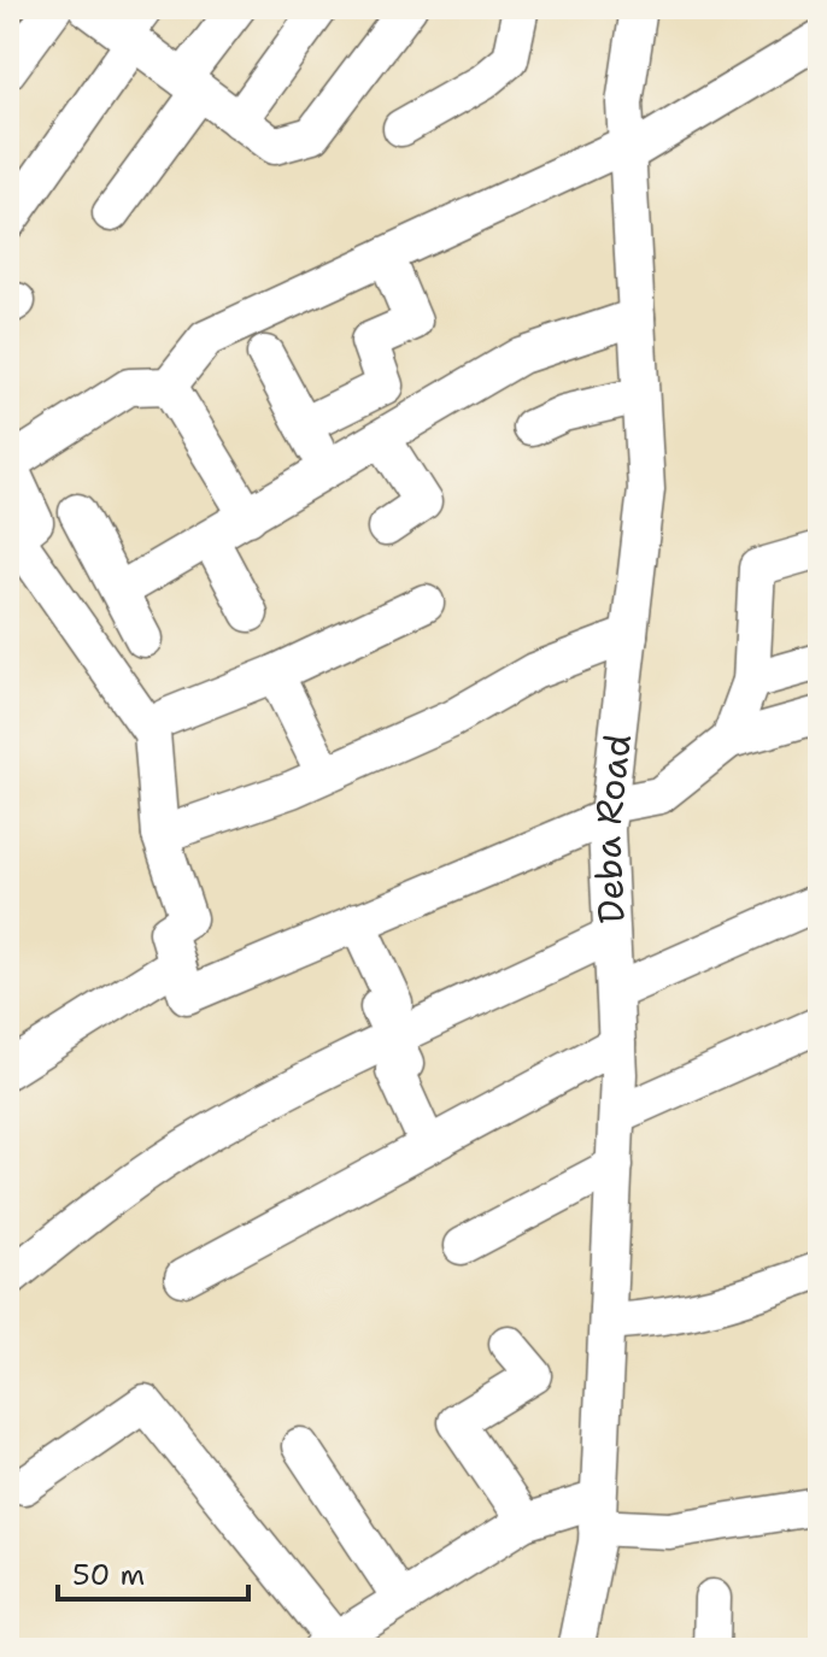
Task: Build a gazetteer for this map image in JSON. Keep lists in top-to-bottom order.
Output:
{
  "streets": {
    "street": ["Deba Road"]
  },
  "scale_bar": "50 m"
}
